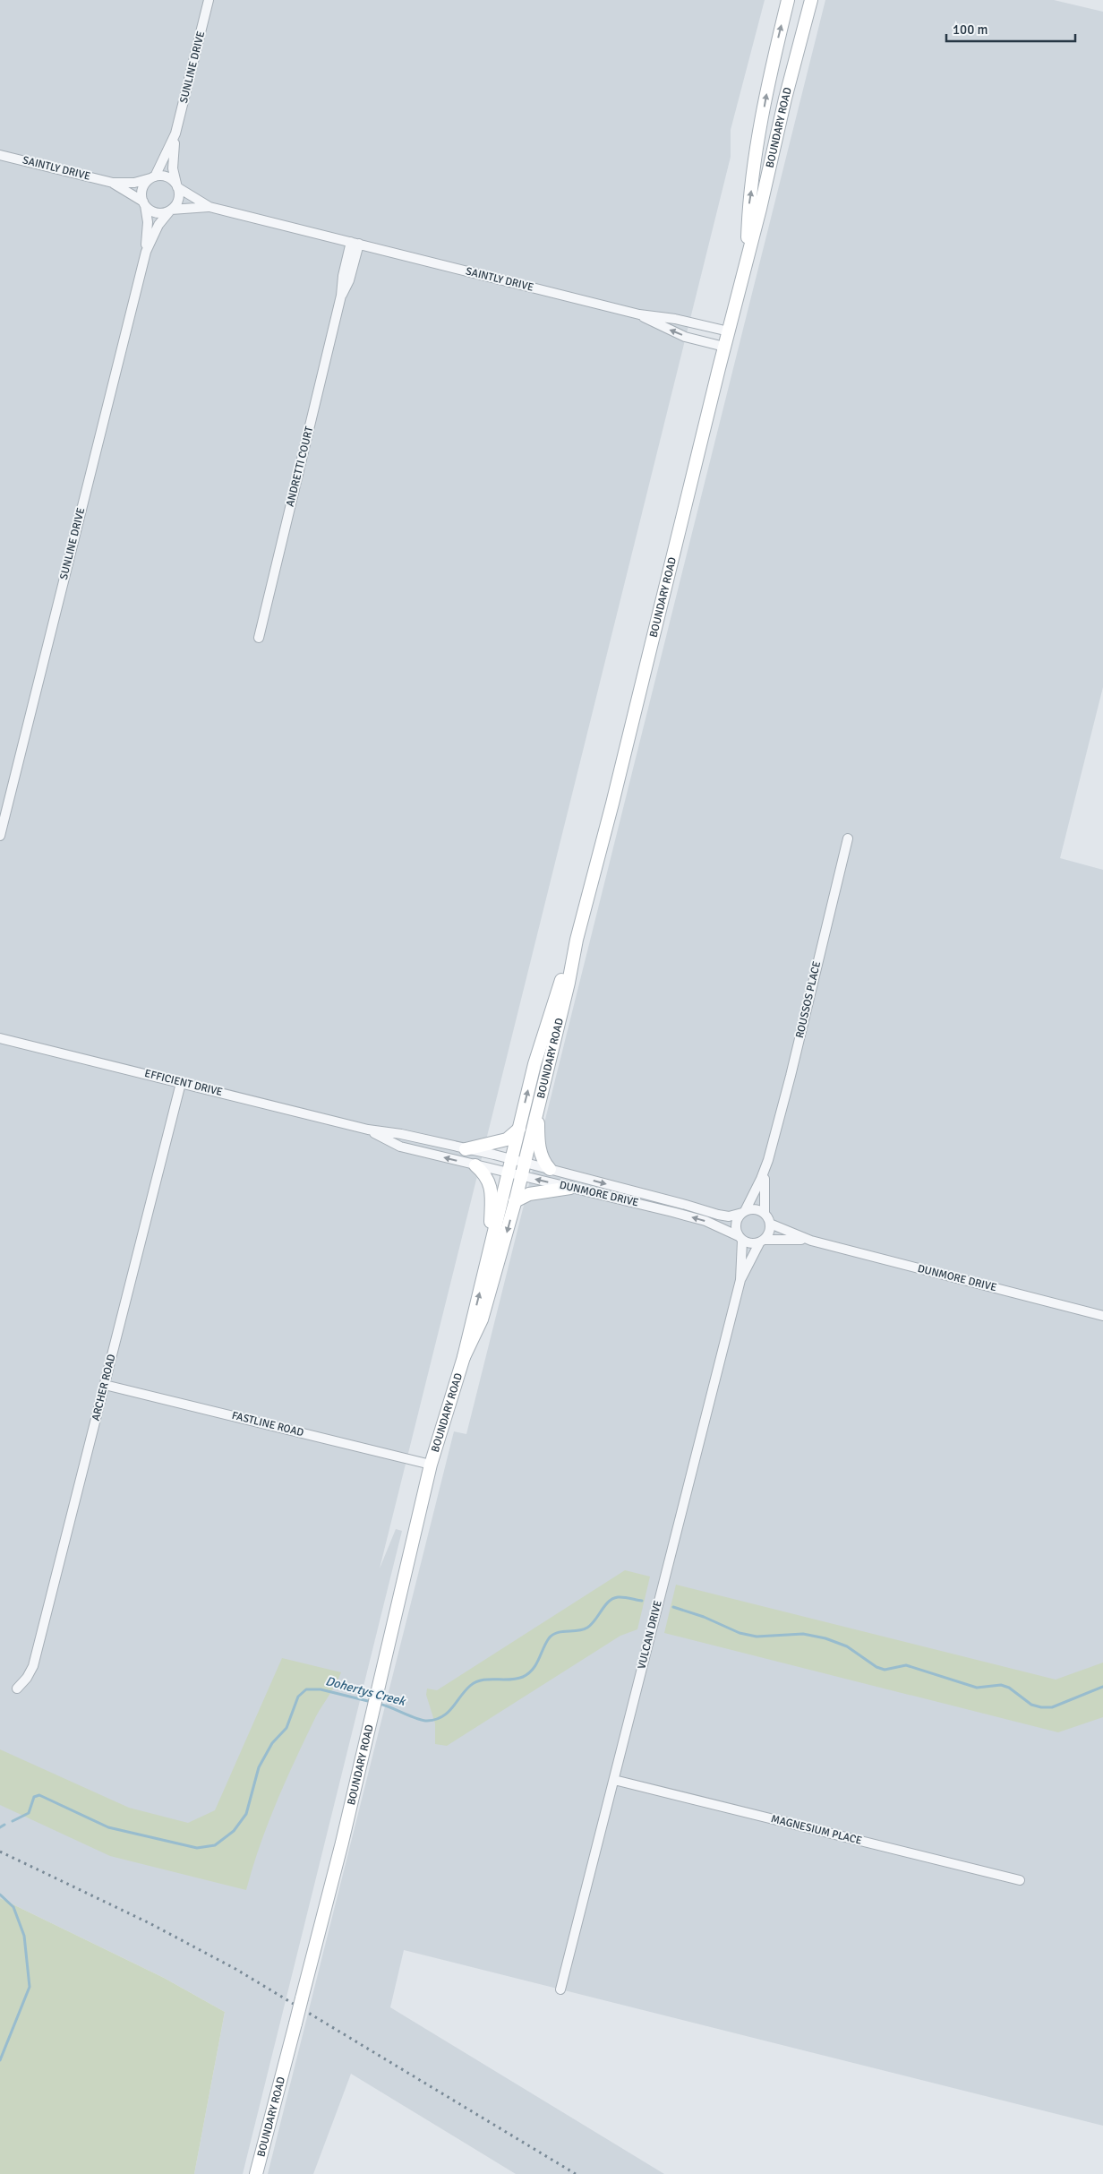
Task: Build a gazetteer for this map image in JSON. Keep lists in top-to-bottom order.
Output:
{
  "streets": {
    "main road": ["BOUNDARY ROAD"],
    "street": [
      "SUNLINE DRIVE",
      "SAINTLY DRIVE",
      "ANDRETTI COURT",
      "ROUSSOS PLACE",
      "EFFICIENT DRIVE",
      "DUNMORE DRIVE",
      "ARCHER ROAD",
      "FASTLINE ROAD",
      "VULCAN DRIVE",
      "MAGNESIUM PLACE"
    ]
  },
  "crossings": [
    ["SUNLINE DRIVE", "SAINTLY DRIVE"],
    ["BOUNDARY ROAD", "SAINTLY DRIVE"],
    ["BOUNDARY ROAD", "EFFICIENT DRIVE"],
    ["BOUNDARY ROAD", "DUNMORE DRIVE"],
    ["BOUNDARY ROAD", "FASTLINE ROAD"],
    ["SAINTLY DRIVE", "ANDRETTI COURT"],
    ["ROUSSOS PLACE", "DUNMORE DRIVE"],
    ["ROUSSOS PLACE", "VULCAN DRIVE"],
    ["EFFICIENT DRIVE", "DUNMORE DRIVE"],
    ["EFFICIENT DRIVE", "ARCHER ROAD"],
    ["DUNMORE DRIVE", "VULCAN DRIVE"],
    ["ARCHER ROAD", "FASTLINE ROAD"],
    ["VULCAN DRIVE", "MAGNESIUM PLACE"]
  ],
  "water": ["Dohertys Creek"],
  "scale_bar": "100 m"
}
